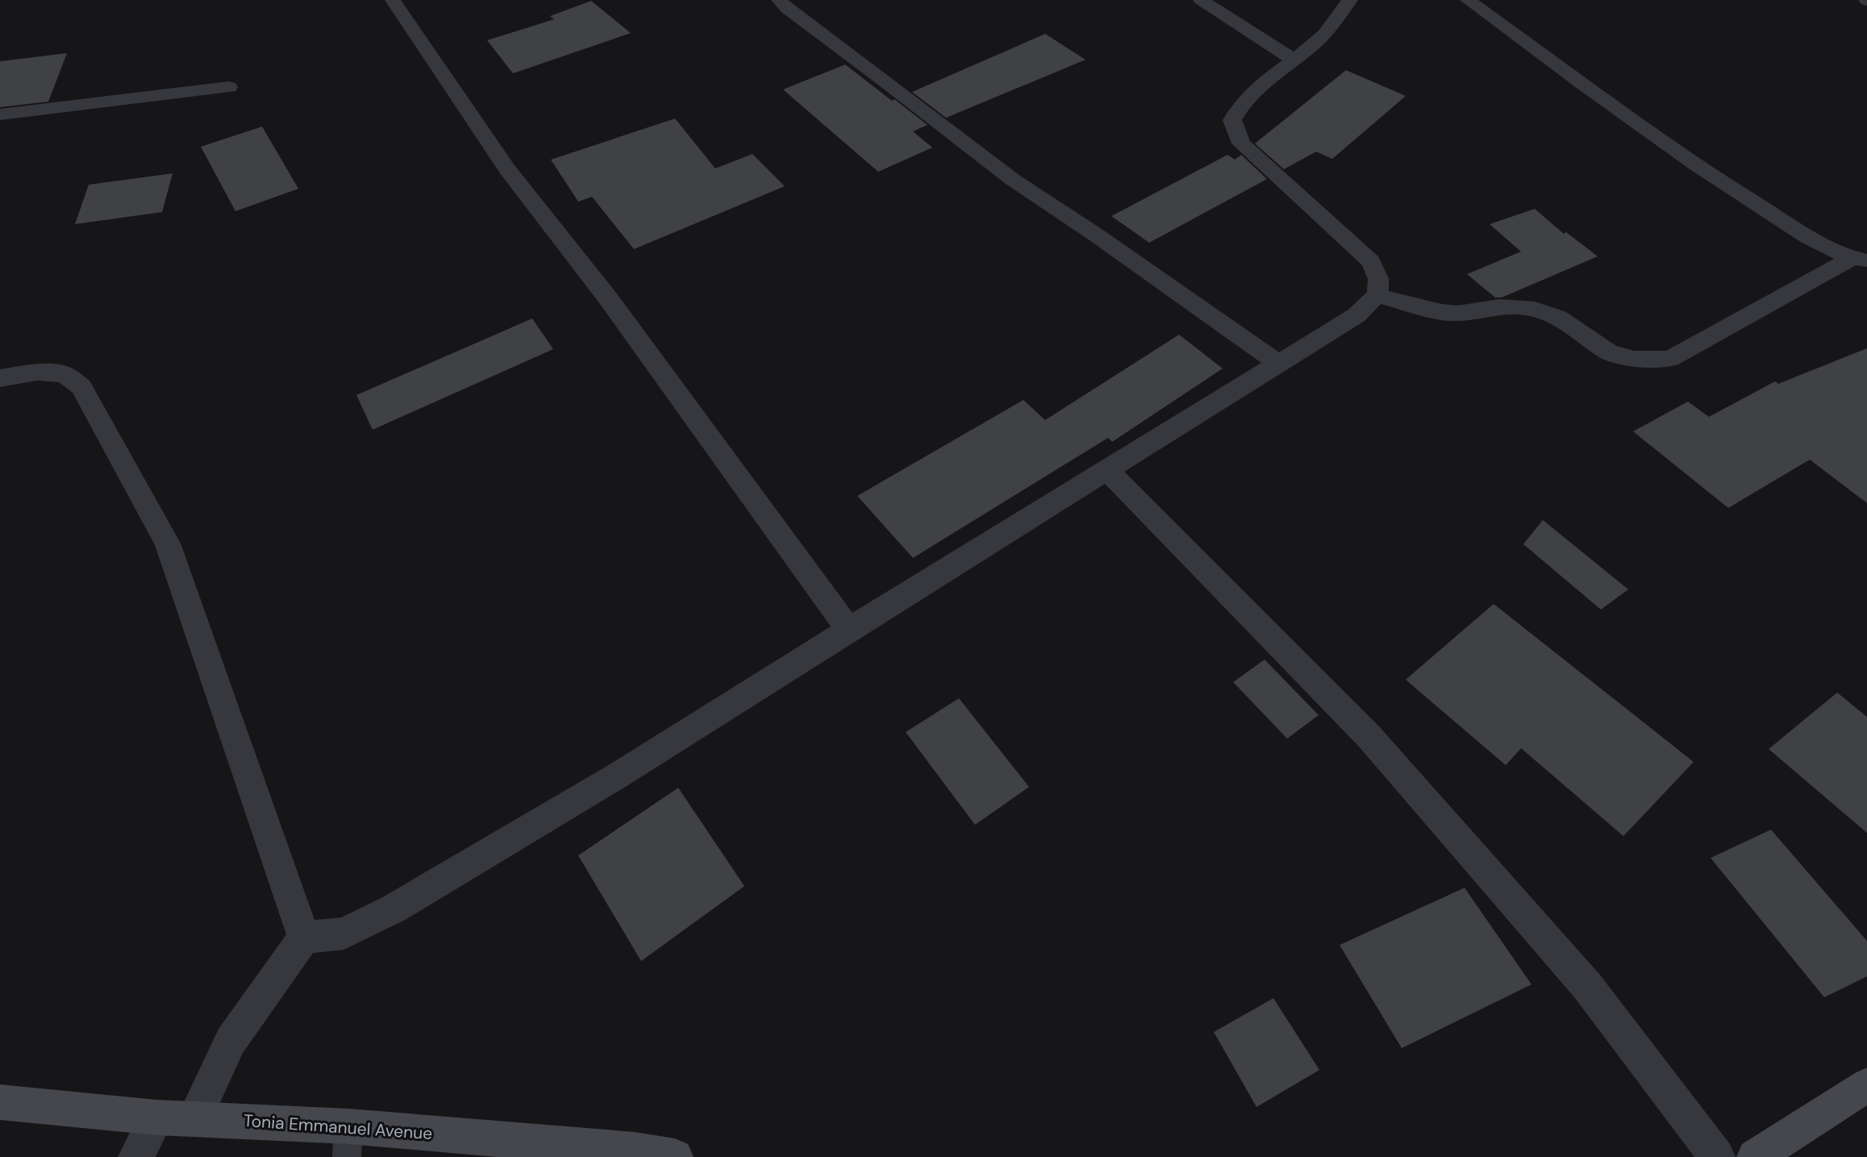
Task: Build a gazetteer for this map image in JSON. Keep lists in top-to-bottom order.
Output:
{
  "streets": {
    "street": ["Tonia Emmanuel Avenue"]
  }
}
